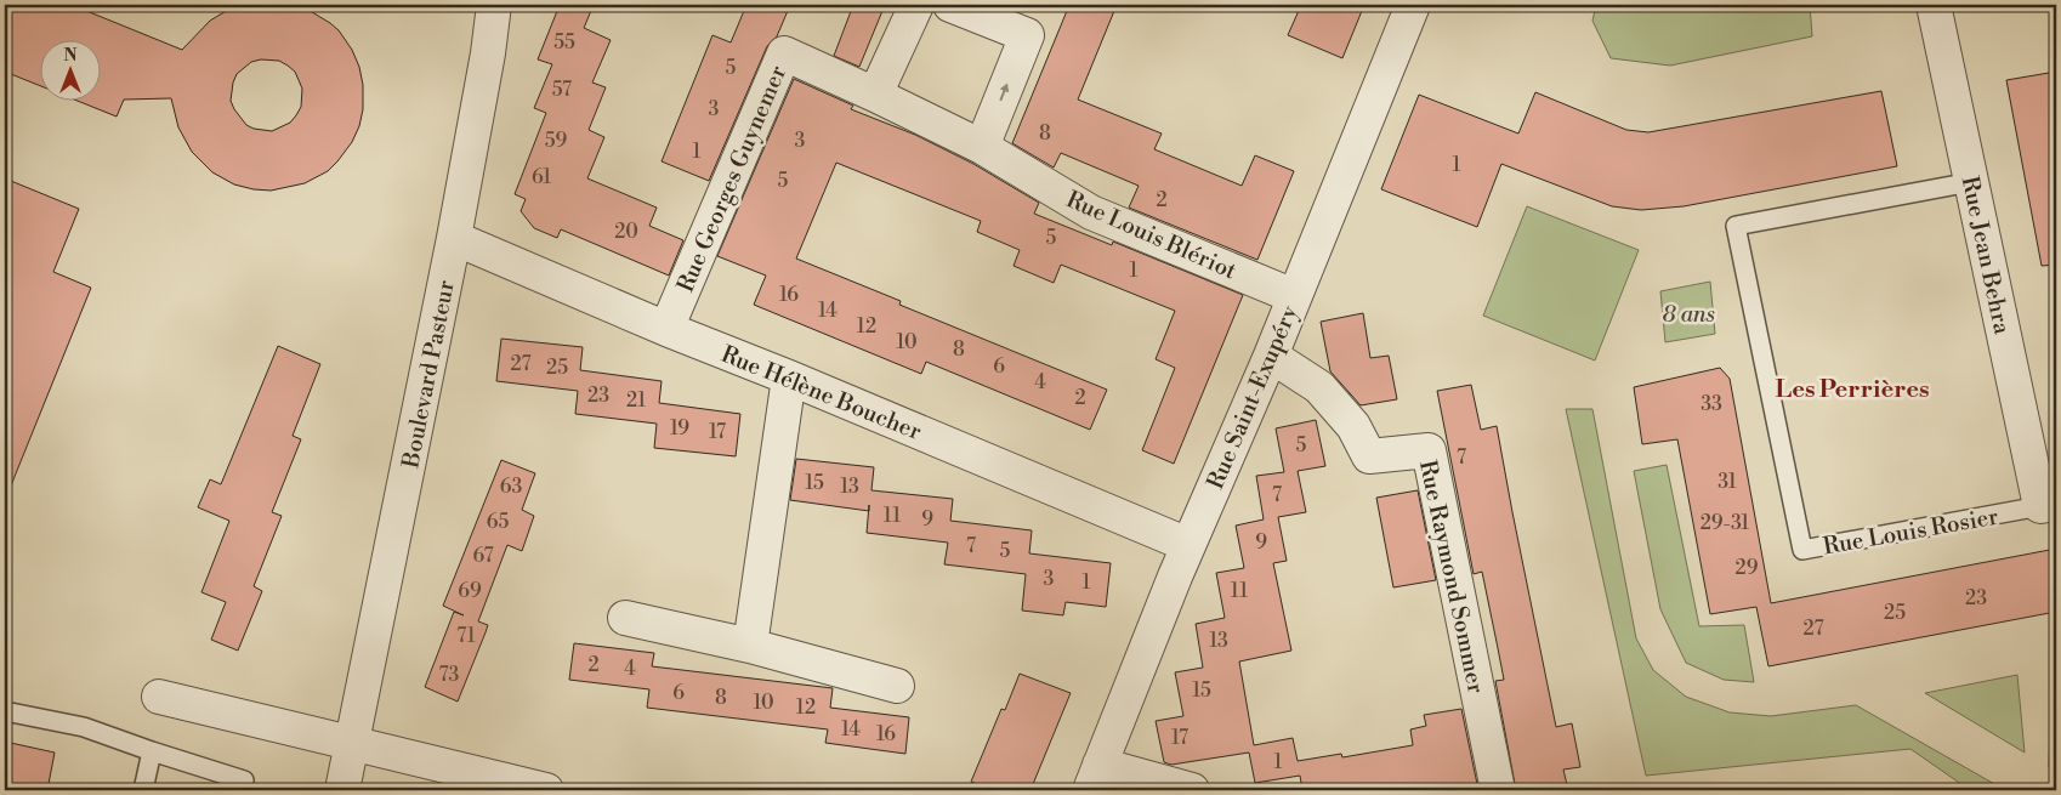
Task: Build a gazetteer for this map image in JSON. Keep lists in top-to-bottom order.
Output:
{
  "streets": {
    "street": [
      "Rue Georges Guynemer",
      "Rue Louis Blériot",
      "Rue Jean Behra",
      "Boulevard Pasteur",
      "Rue Hélène Boucher",
      "Rue Saint-Exupéry",
      "Rue Raymond Sommer"
    ],
    "lane": ["Rue Louis Rosier"]
  },
  "crossings": [
    ["Rue Georges Guynemer", "Rue Louis Blériot"],
    ["Rue Georges Guynemer", "Rue Hélène Boucher"],
    ["Rue Louis Blériot", "Rue Saint-Exupéry"],
    ["Rue Jean Behra", "Rue Louis Rosier"],
    ["Boulevard Pasteur", "Rue Hélène Boucher"],
    ["Rue Hélène Boucher", "Rue Saint-Exupéry"],
    ["Rue Saint-Exupéry", "Rue Raymond Sommer"]
  ],
  "districts": ["Les Perrières"],
  "parks": ["8 ans"],
  "house_numbers": [
    "55",
    "5",
    "57",
    "3",
    "8",
    "59",
    "3",
    "1",
    "1",
    "61",
    "5",
    "2",
    "20",
    "5",
    "1",
    "16",
    "14",
    "12",
    "10",
    "8",
    "27",
    "6",
    "25",
    "4",
    "23",
    "2",
    "21",
    "33",
    "19",
    "17",
    "5",
    "7",
    "31",
    "15",
    "63",
    "13",
    "7",
    "11",
    "9",
    "65",
    "29-31",
    "9",
    "7",
    "5",
    "67",
    "29",
    "3",
    "1",
    "69",
    "11",
    "23",
    "25",
    "27",
    "71",
    "13",
    "2",
    "4",
    "73",
    "15",
    "6",
    "8",
    "10",
    "12",
    "14",
    "16",
    "17",
    "1"
  ],
  "north": "top"
}
